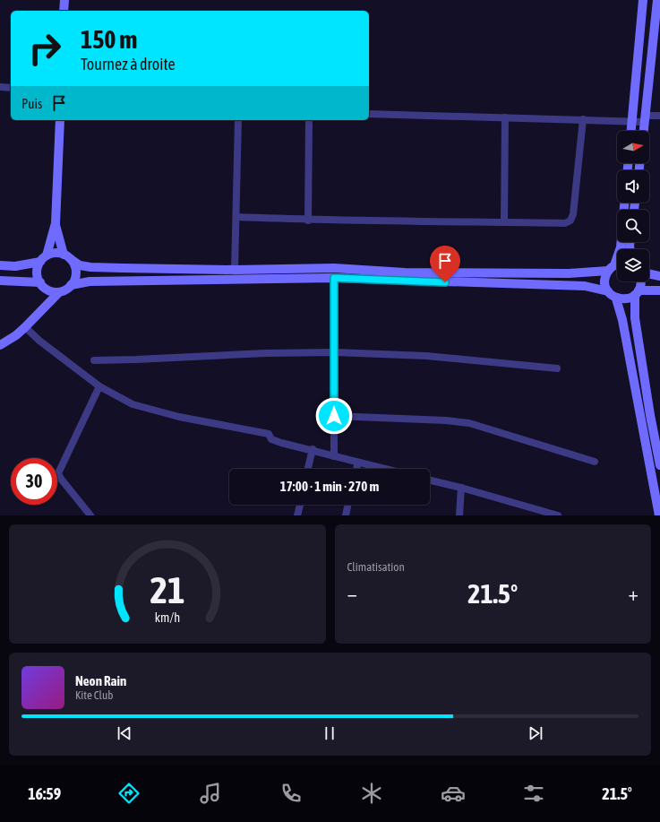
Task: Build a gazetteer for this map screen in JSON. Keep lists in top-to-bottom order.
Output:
{
  "north": "right",
  "page": {
    "turn": ["150 m", "Tournez à droite"],
    "then": "Puis",
    "limit": "30",
    "trip": "17:00 · 1 min · 270 m",
    "tile": "Climatisation",
    "heat": ["−", "21.5°", "+"],
    "song": ["Neon Rain", "Kite Club"],
    "tabs": ["16:59", "21.5°"],
    "gauge": ["21", "km/h"]
  }
}
